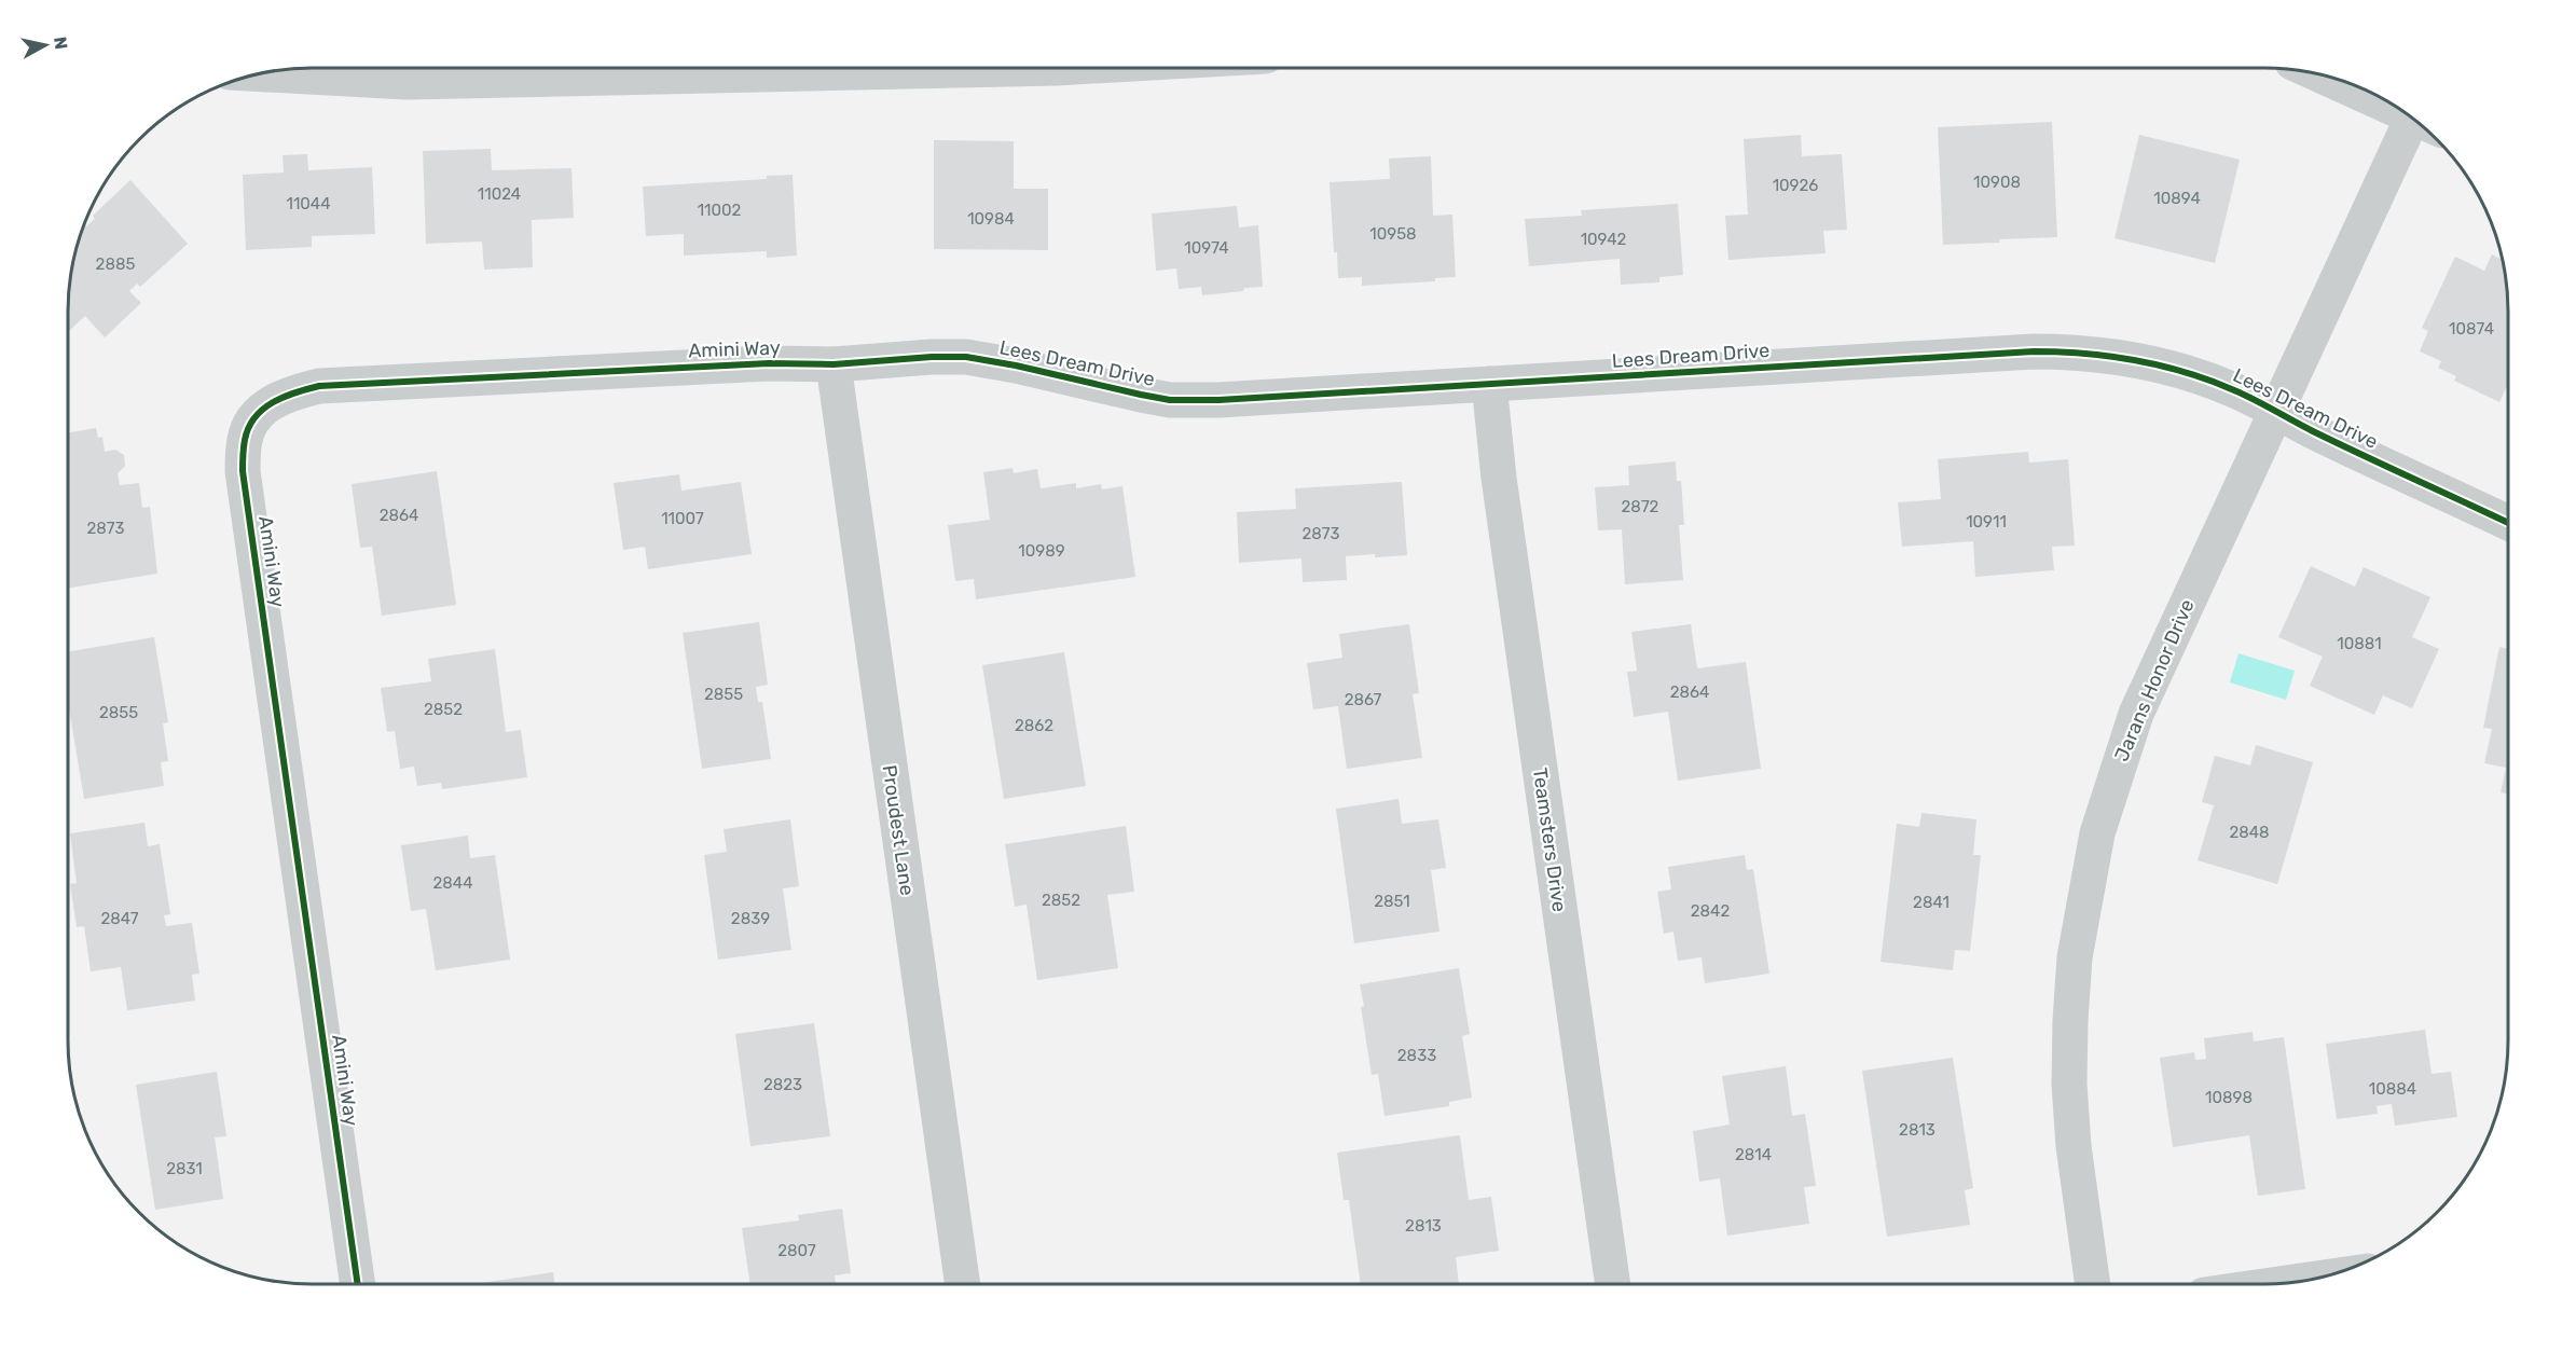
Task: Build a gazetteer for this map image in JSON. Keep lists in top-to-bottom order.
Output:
{
  "streets": {
    "street": [
      "Amini Way",
      "Lees Dream Drive",
      "Jarans Honor Drive",
      "Proudest Lane",
      "Teamsters Drive"
    ]
  },
  "crossings": [
    ["Amini Way", "Lees Dream Drive"],
    ["Amini Way", "Proudest Lane"],
    ["Lees Dream Drive", "Jarans Honor Drive"],
    ["Lees Dream Drive", "Proudest Lane"],
    ["Lees Dream Drive", "Teamsters Drive"]
  ],
  "house_numbers": [
    "10908",
    "10926",
    "11024",
    "10894",
    "11044",
    "11002",
    "10984",
    "10958",
    "10942",
    "10974",
    "2885",
    "10874",
    "2872",
    "2864",
    "11007",
    "10911",
    "2873",
    "2873",
    "10989",
    "10881",
    "2864",
    "2855",
    "2867",
    "2852",
    "2855",
    "2862",
    "2848",
    "2844",
    "2852",
    "2851",
    "2841",
    "2842",
    "2847",
    "2839",
    "2833",
    "2823",
    "10884",
    "10898",
    "2813",
    "2814",
    "2831",
    "2813",
    "2807"
  ],
  "north": "right"
}
